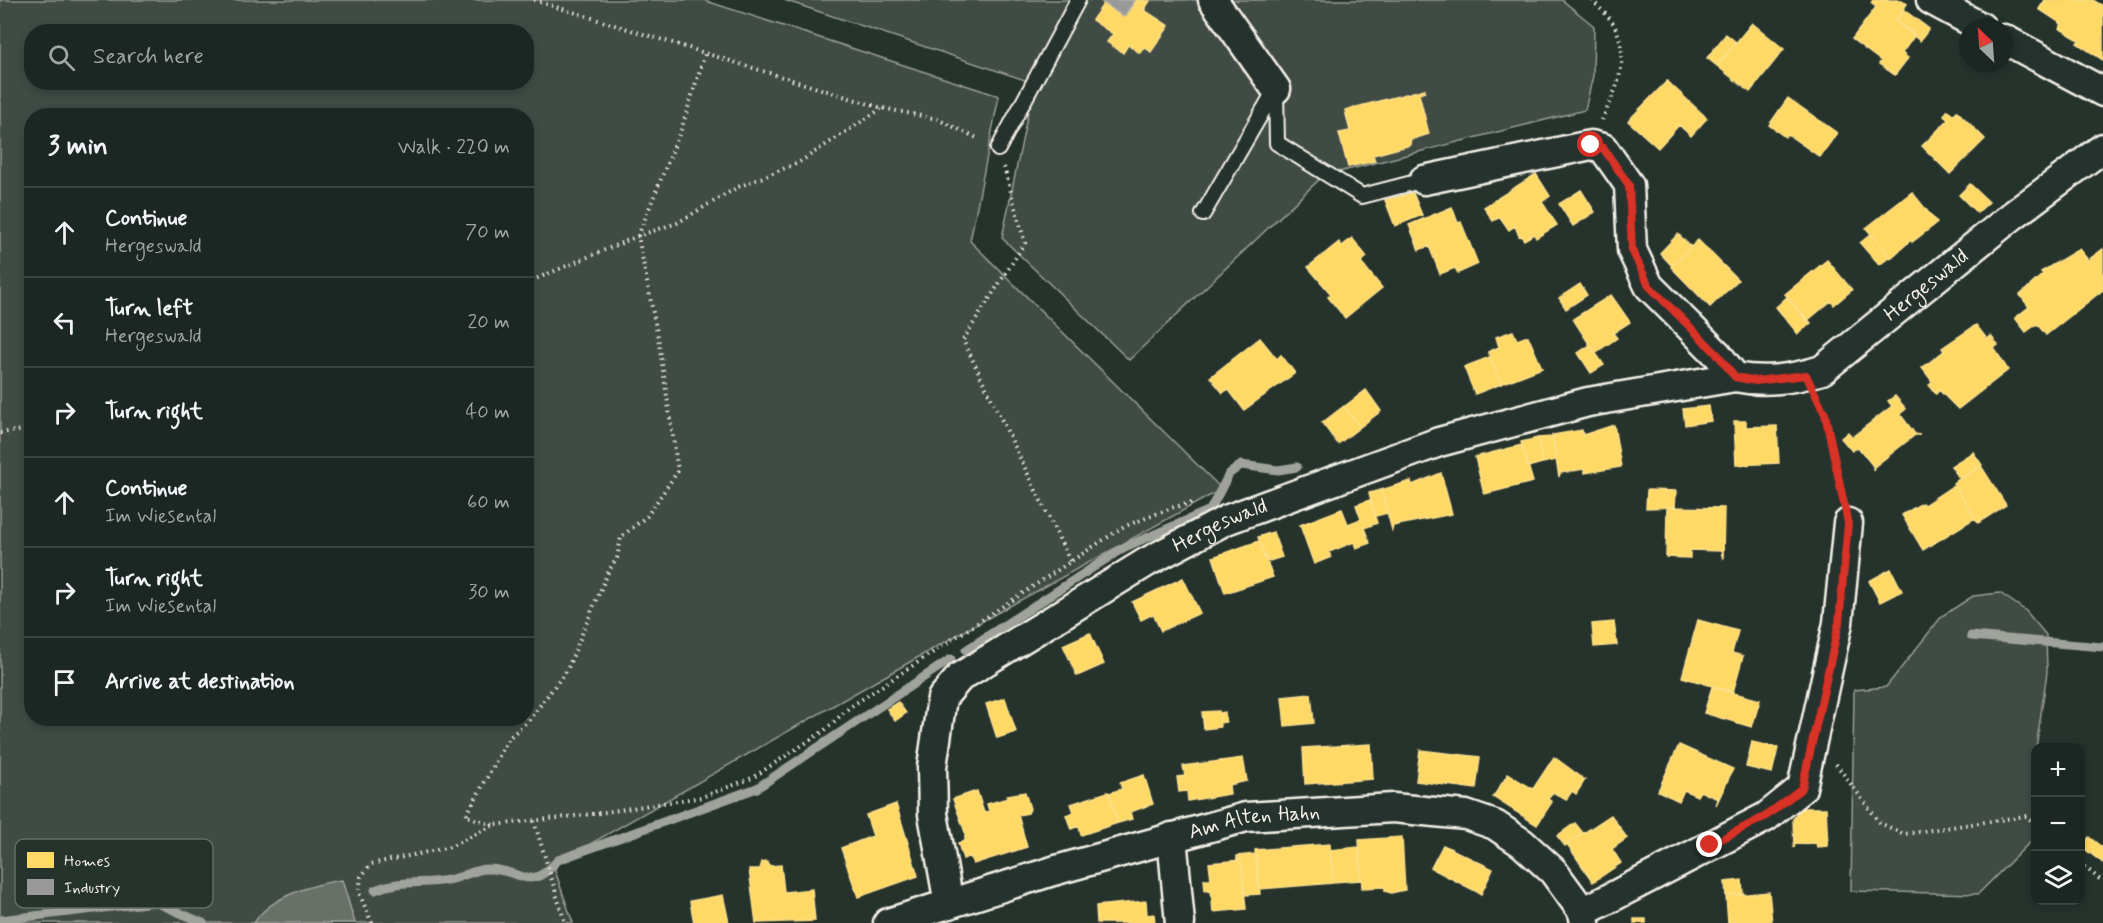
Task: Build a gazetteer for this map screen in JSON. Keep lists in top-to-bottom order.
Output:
{
  "streets": {
    "street": ["Hergeswald", "Am Alten Hahn"]
  },
  "crossings": [
    ["Hergeswald", "Am Alten Hahn"]
  ],
  "legend": ["Homes", "Industry"],
  "north": "top left",
  "page": {
    "search": "Search here",
    "heading": ["3 min", "Walk · 220 m"],
    "list": [
      ["Continue", "Hergeswald", "70 m"],
      ["Turn left", "Hergeswald", "20 m"],
      ["Turn right", "40 m"],
      ["Continue", "Im Wiesental", "60 m"],
      ["Turn right", "Im Wiesental", "30 m"],
      "Arrive at destination"
    ],
    "map_buttons": ["+", "−"]
  }
}
